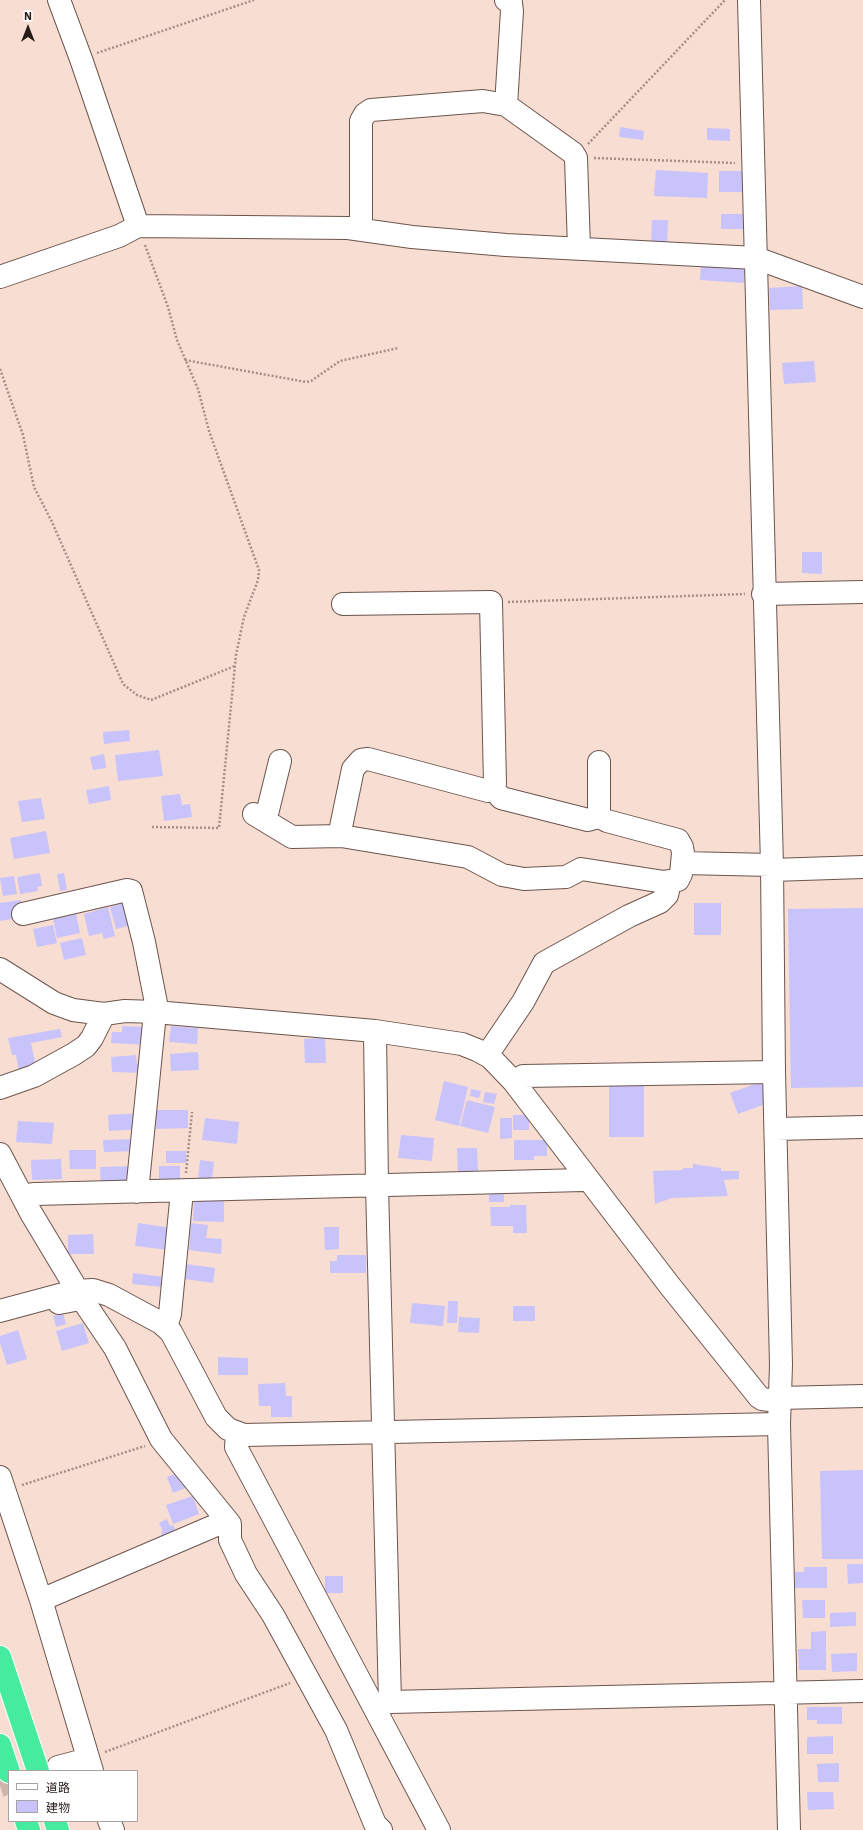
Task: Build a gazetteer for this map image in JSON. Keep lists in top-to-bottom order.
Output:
{
  "legend": ["道路", "建物"],
  "north": "top"
}
